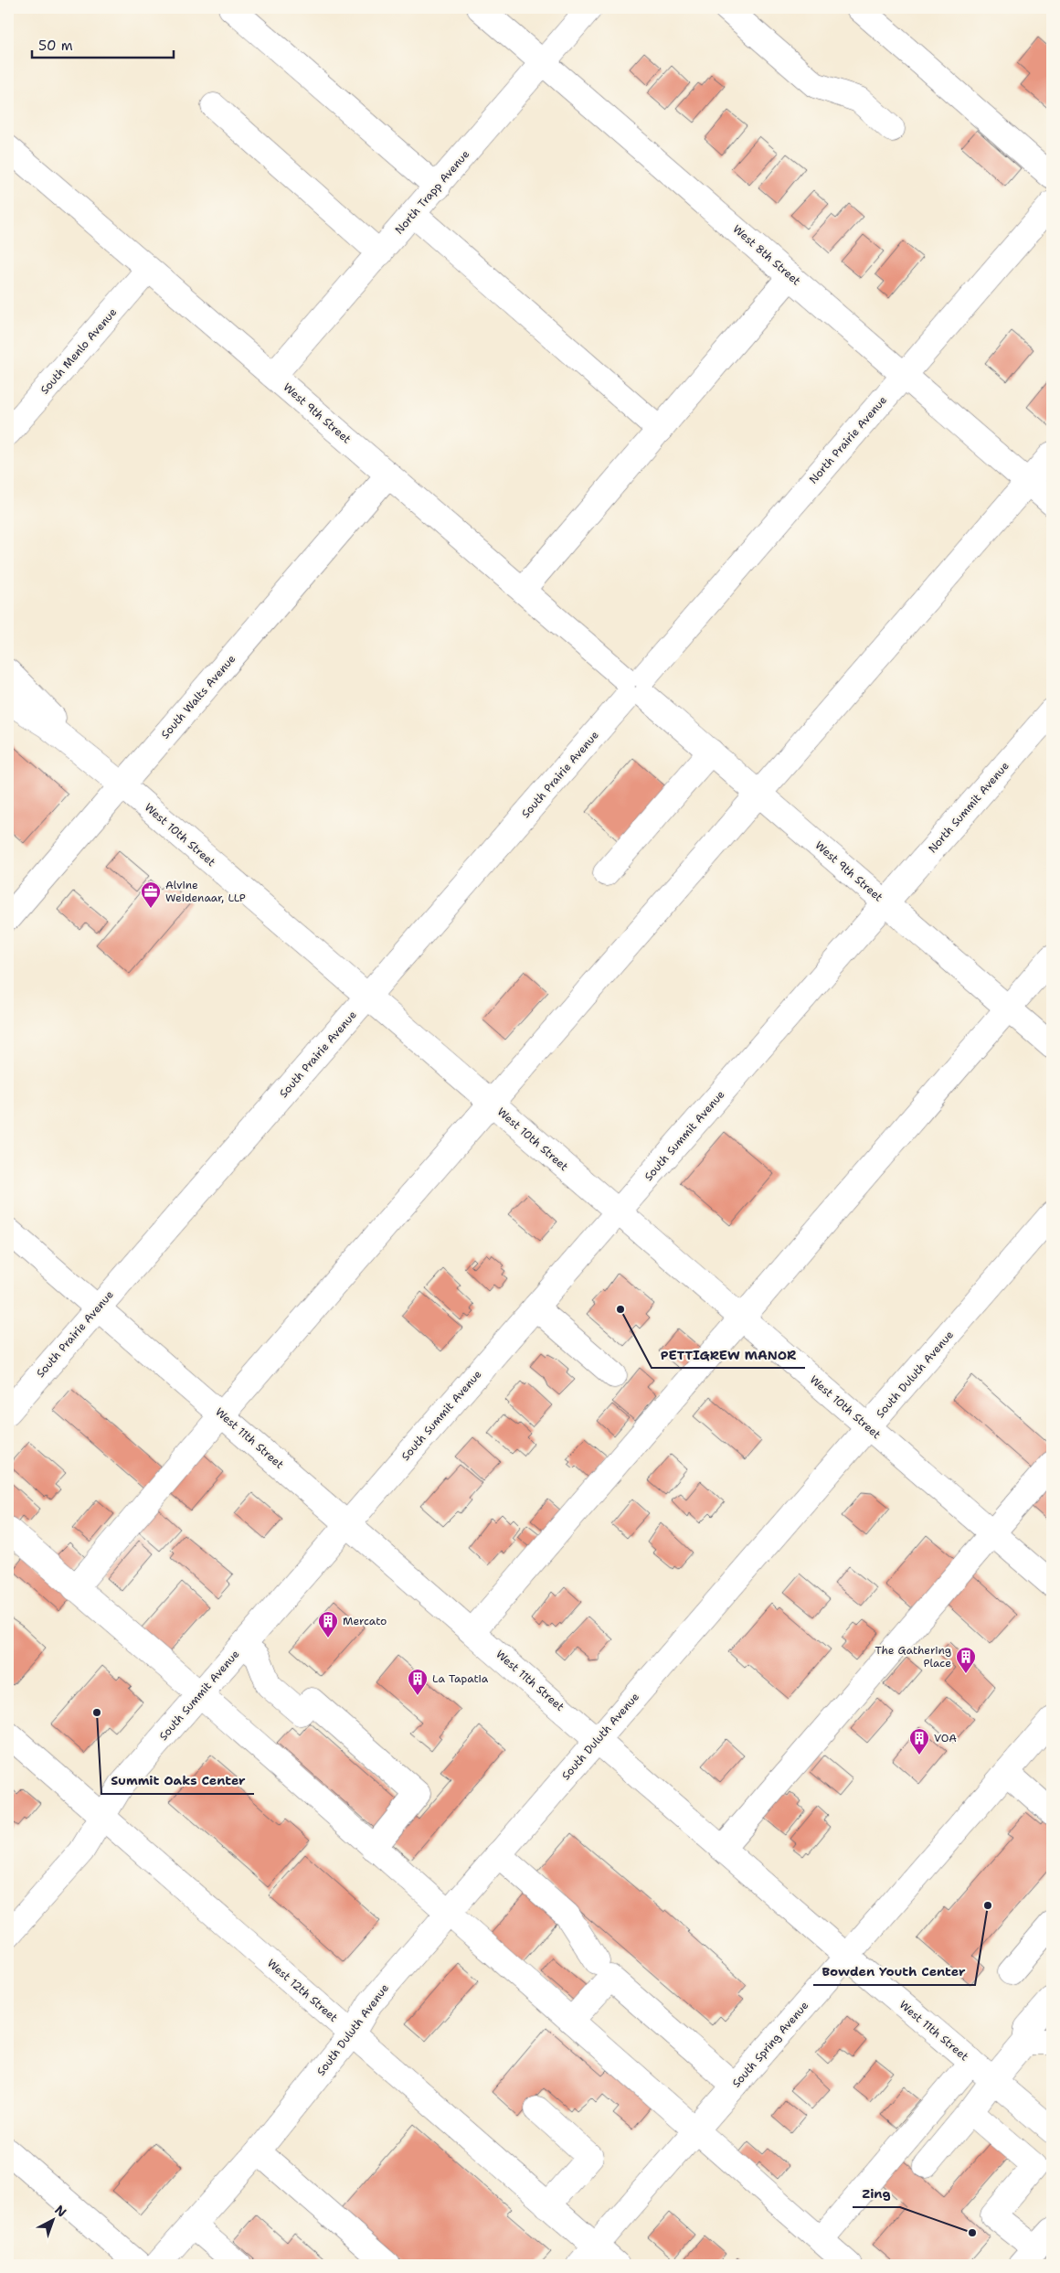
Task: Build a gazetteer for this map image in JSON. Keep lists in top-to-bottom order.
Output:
{
  "streets": {
    "street": [
      "North Trapp Avenue",
      "West 8th Street",
      "South Menlo Avenue",
      "West 9th Street",
      "North Prairie Avenue",
      "South Walts Avenue",
      "South Prairie Avenue",
      "North Summit Avenue",
      "West 10th Street",
      "South Summit Avenue",
      "South Duluth Avenue",
      "West 11th Street",
      "West 12th Street",
      "South Spring Avenue"
    ]
  },
  "crossings": [
    ["North Trapp Avenue", "West 8th Street"],
    ["North Trapp Avenue", "West 9th Street"],
    ["West 8th Street", "North Prairie Avenue"],
    ["South Menlo Avenue", "West 9th Street"],
    ["West 9th Street", "North Prairie Avenue"],
    ["West 9th Street", "South Walts Avenue"],
    ["West 9th Street", "South Prairie Avenue"],
    ["West 9th Street", "North Summit Avenue"],
    ["West 9th Street", "South Summit Avenue"],
    ["North Prairie Avenue", "South Prairie Avenue"],
    ["South Walts Avenue", "West 10th Street"],
    ["South Prairie Avenue", "West 10th Street"],
    ["South Prairie Avenue", "West 11th Street"],
    ["North Summit Avenue", "South Summit Avenue"],
    ["West 10th Street", "South Summit Avenue"],
    ["West 10th Street", "South Duluth Avenue"],
    ["South Summit Avenue", "West 11th Street"],
    ["South Summit Avenue", "West 12th Street"],
    ["South Duluth Avenue", "West 11th Street"],
    ["South Duluth Avenue", "West 12th Street"],
    ["West 11th Street", "South Spring Avenue"],
    ["West 12th Street", "South Spring Avenue"]
  ],
  "places": {
    "office": ["Alvine Weidenaar, LLP"],
    "other": [
      "PETTIGREW MANOR",
      "Summit Oaks Center",
      "Bowden Youth Center",
      "Zing"
    ],
    "building": [
      "Mercato",
      "The Gathering Place",
      "La Tapatia",
      "VOA"
    ]
  },
  "scale_bar": "50 m",
  "north": "top right"
}
